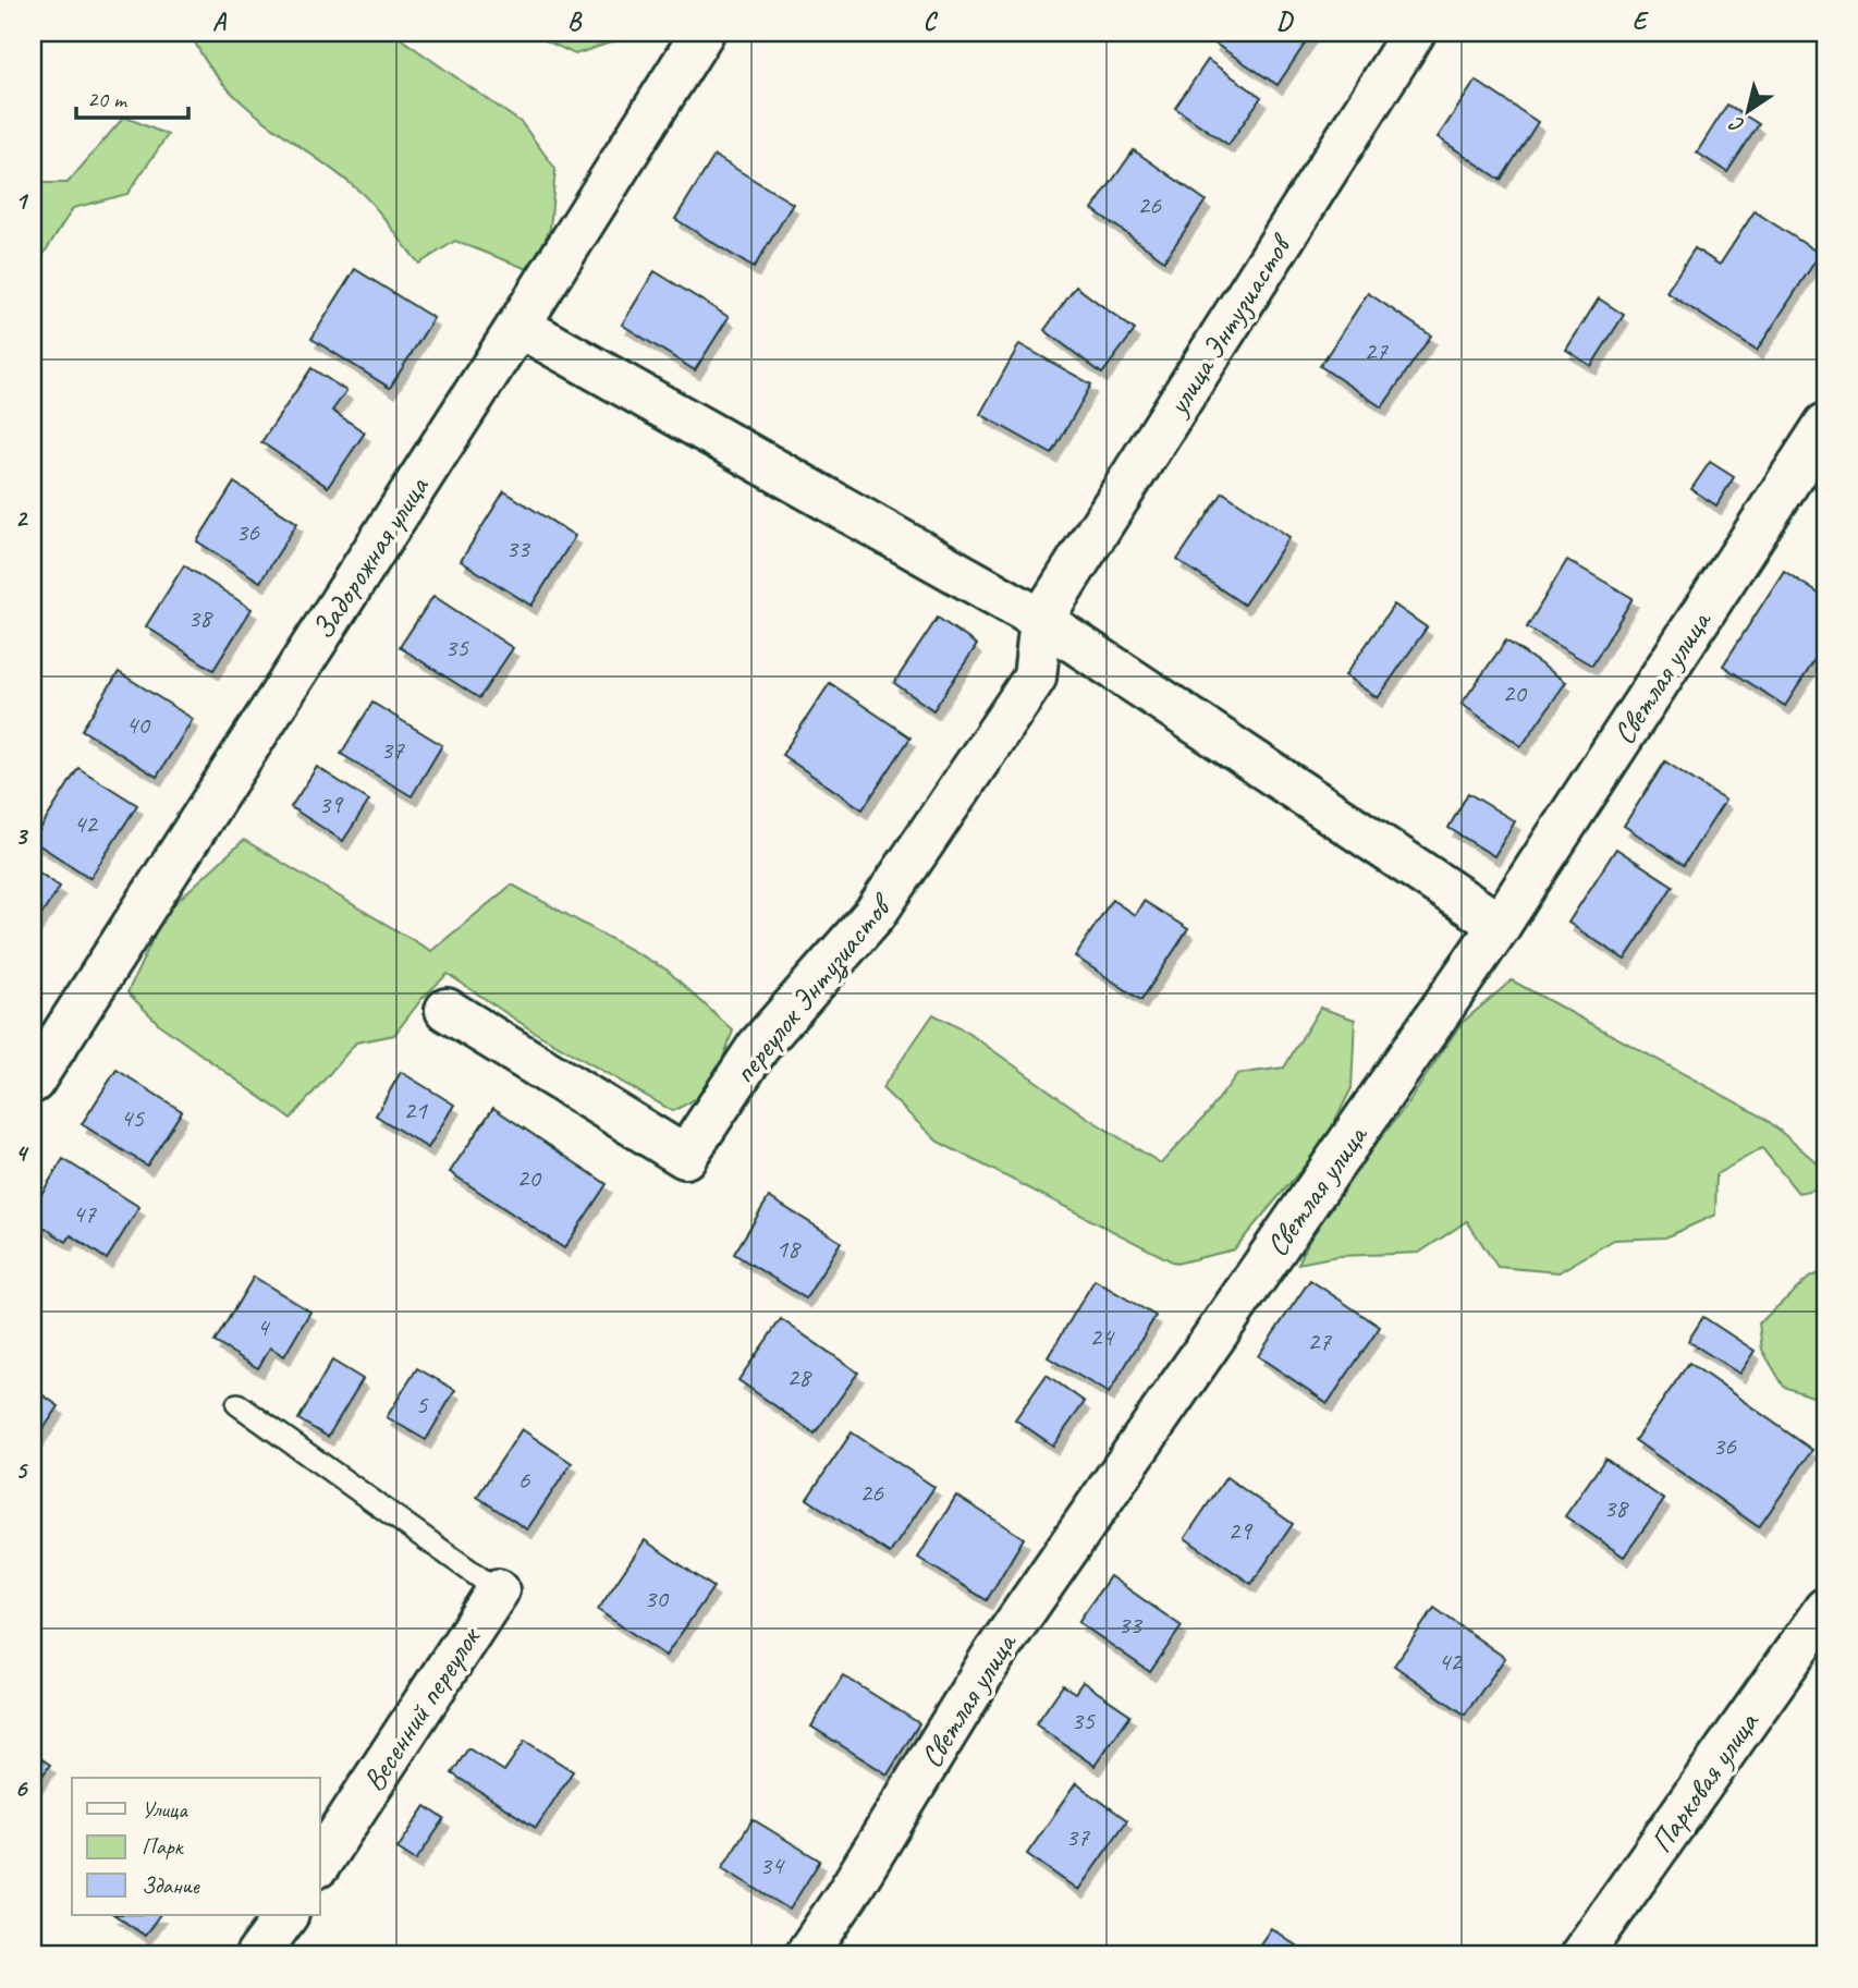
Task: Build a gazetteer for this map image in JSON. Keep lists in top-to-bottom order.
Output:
{
  "streets": {
    "street": [
      "улица Энтузиастов",
      "Задорожная улица",
      "Светлая улица",
      "переулок Энтузиастов",
      "Весенний переулок",
      "Парковая улица"
    ]
  },
  "crossings": [
    ["улица Энтузиастов", "переулок Энтузиастов"]
  ],
  "house_numbers": [
    "26",
    "27",
    "36",
    "33",
    "38",
    "35",
    "20",
    "40",
    "37",
    "39",
    "42",
    "21",
    "45",
    "20",
    "47",
    "18",
    "4",
    "24",
    "27",
    "28",
    "5",
    "36",
    "6",
    "26",
    "38",
    "29",
    "30",
    "33",
    "42",
    "35",
    "37",
    "34"
  ],
  "legend": ["Улица", "Парк", "Здание"],
  "scale_bar": "20 m",
  "north": "bottom left",
  "grid": {
    "columns": [
      "A",
      "B",
      "C",
      "D",
      "E"
    ],
    "rows": [
      "1",
      "2",
      "3",
      "4",
      "5",
      "6"
    ]
  }
}
